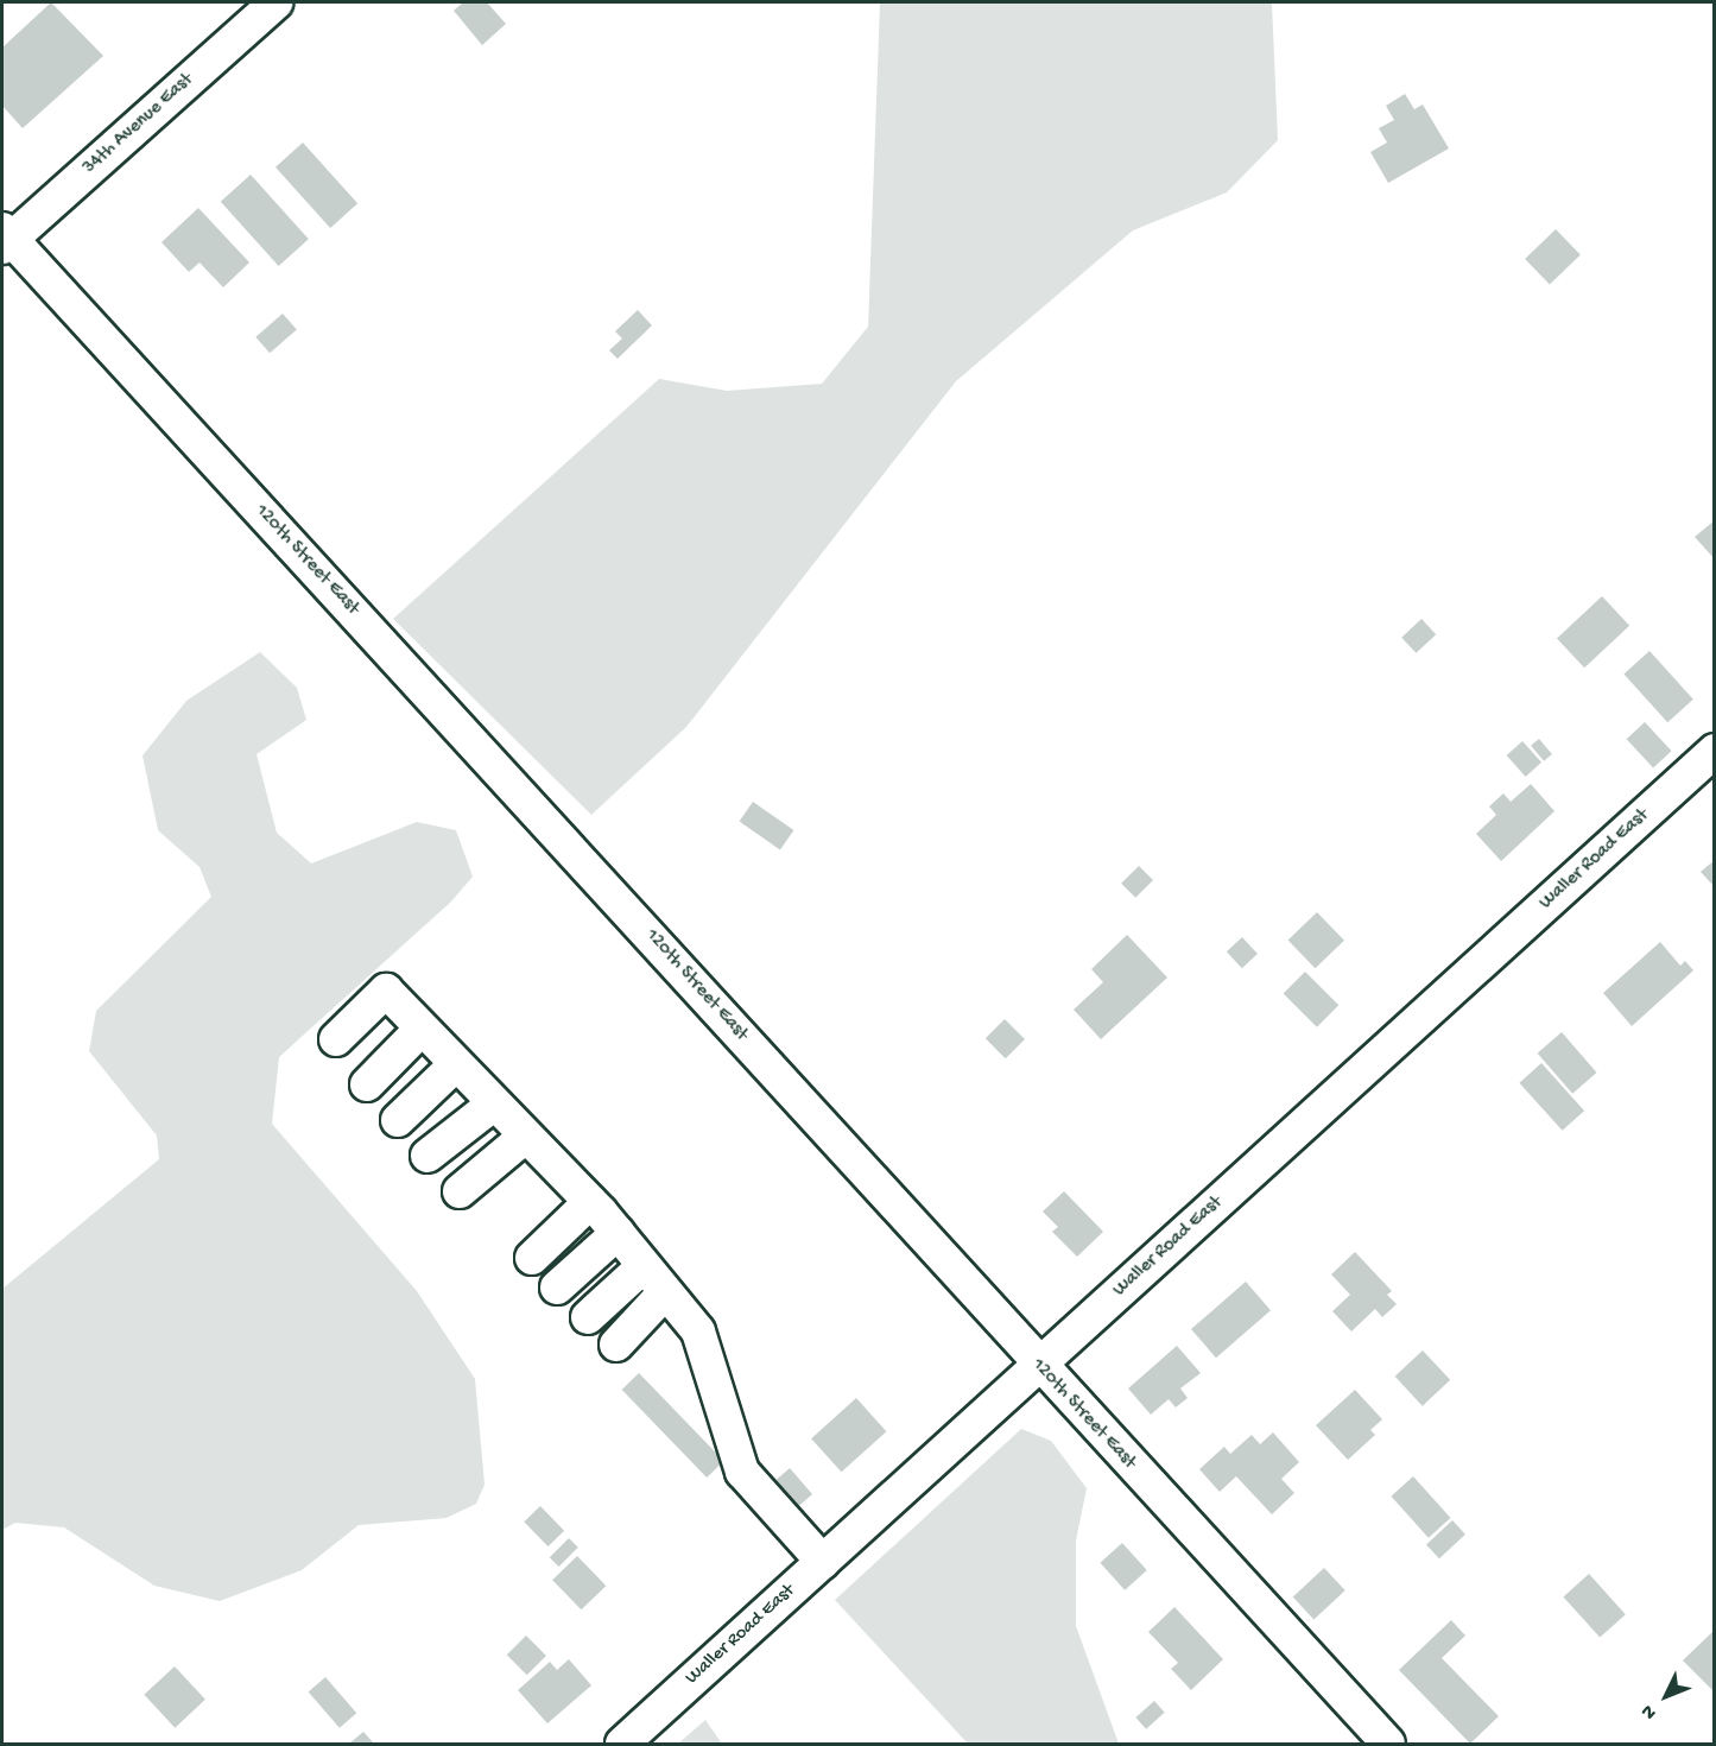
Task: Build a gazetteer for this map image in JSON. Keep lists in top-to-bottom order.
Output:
{
  "streets": {
    "street": ["34th Avenue East", "120th Street East", "Waller Road East"]
  },
  "crossings": [
    ["34th Avenue East", "120th Street East"],
    ["120th Street East", "Waller Road East"]
  ],
  "north": "bottom left"
}
